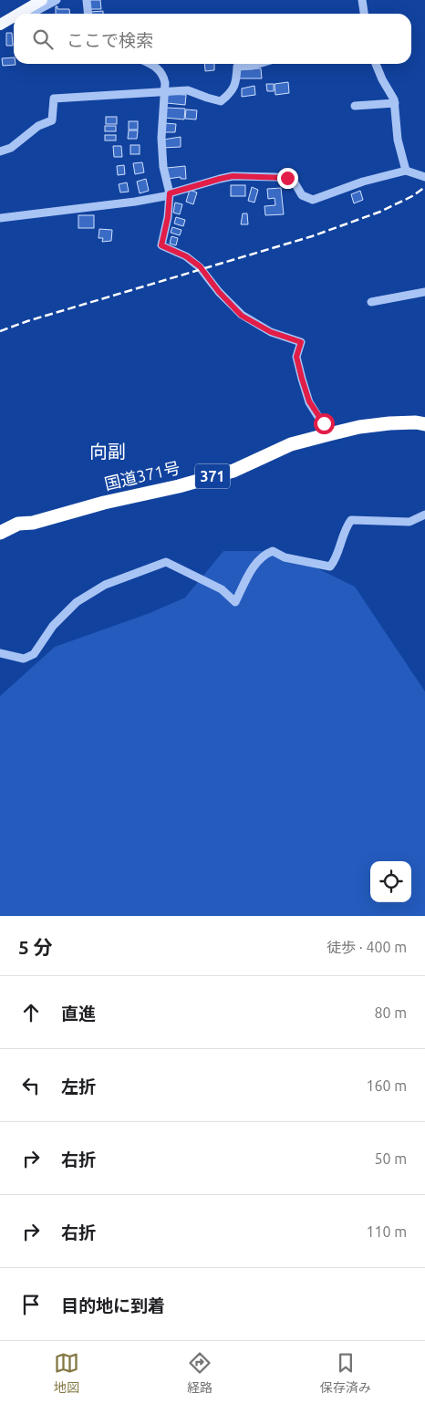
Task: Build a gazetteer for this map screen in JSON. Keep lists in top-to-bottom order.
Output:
{
  "streets": {
    "highway": ["国道371号", "371"]
  },
  "districts": ["向副"],
  "page": {
    "search": "ここで検索",
    "heading": ["5 分", "徒歩 · 400 m"],
    "list": [
      ["直進", "80 m"],
      ["左折", "160 m"],
      ["右折", "50 m"],
      ["右折", "110 m"],
      "目的地に到着"
    ],
    "nav": ["地図", "経路", "保存済み"]
  }
}
